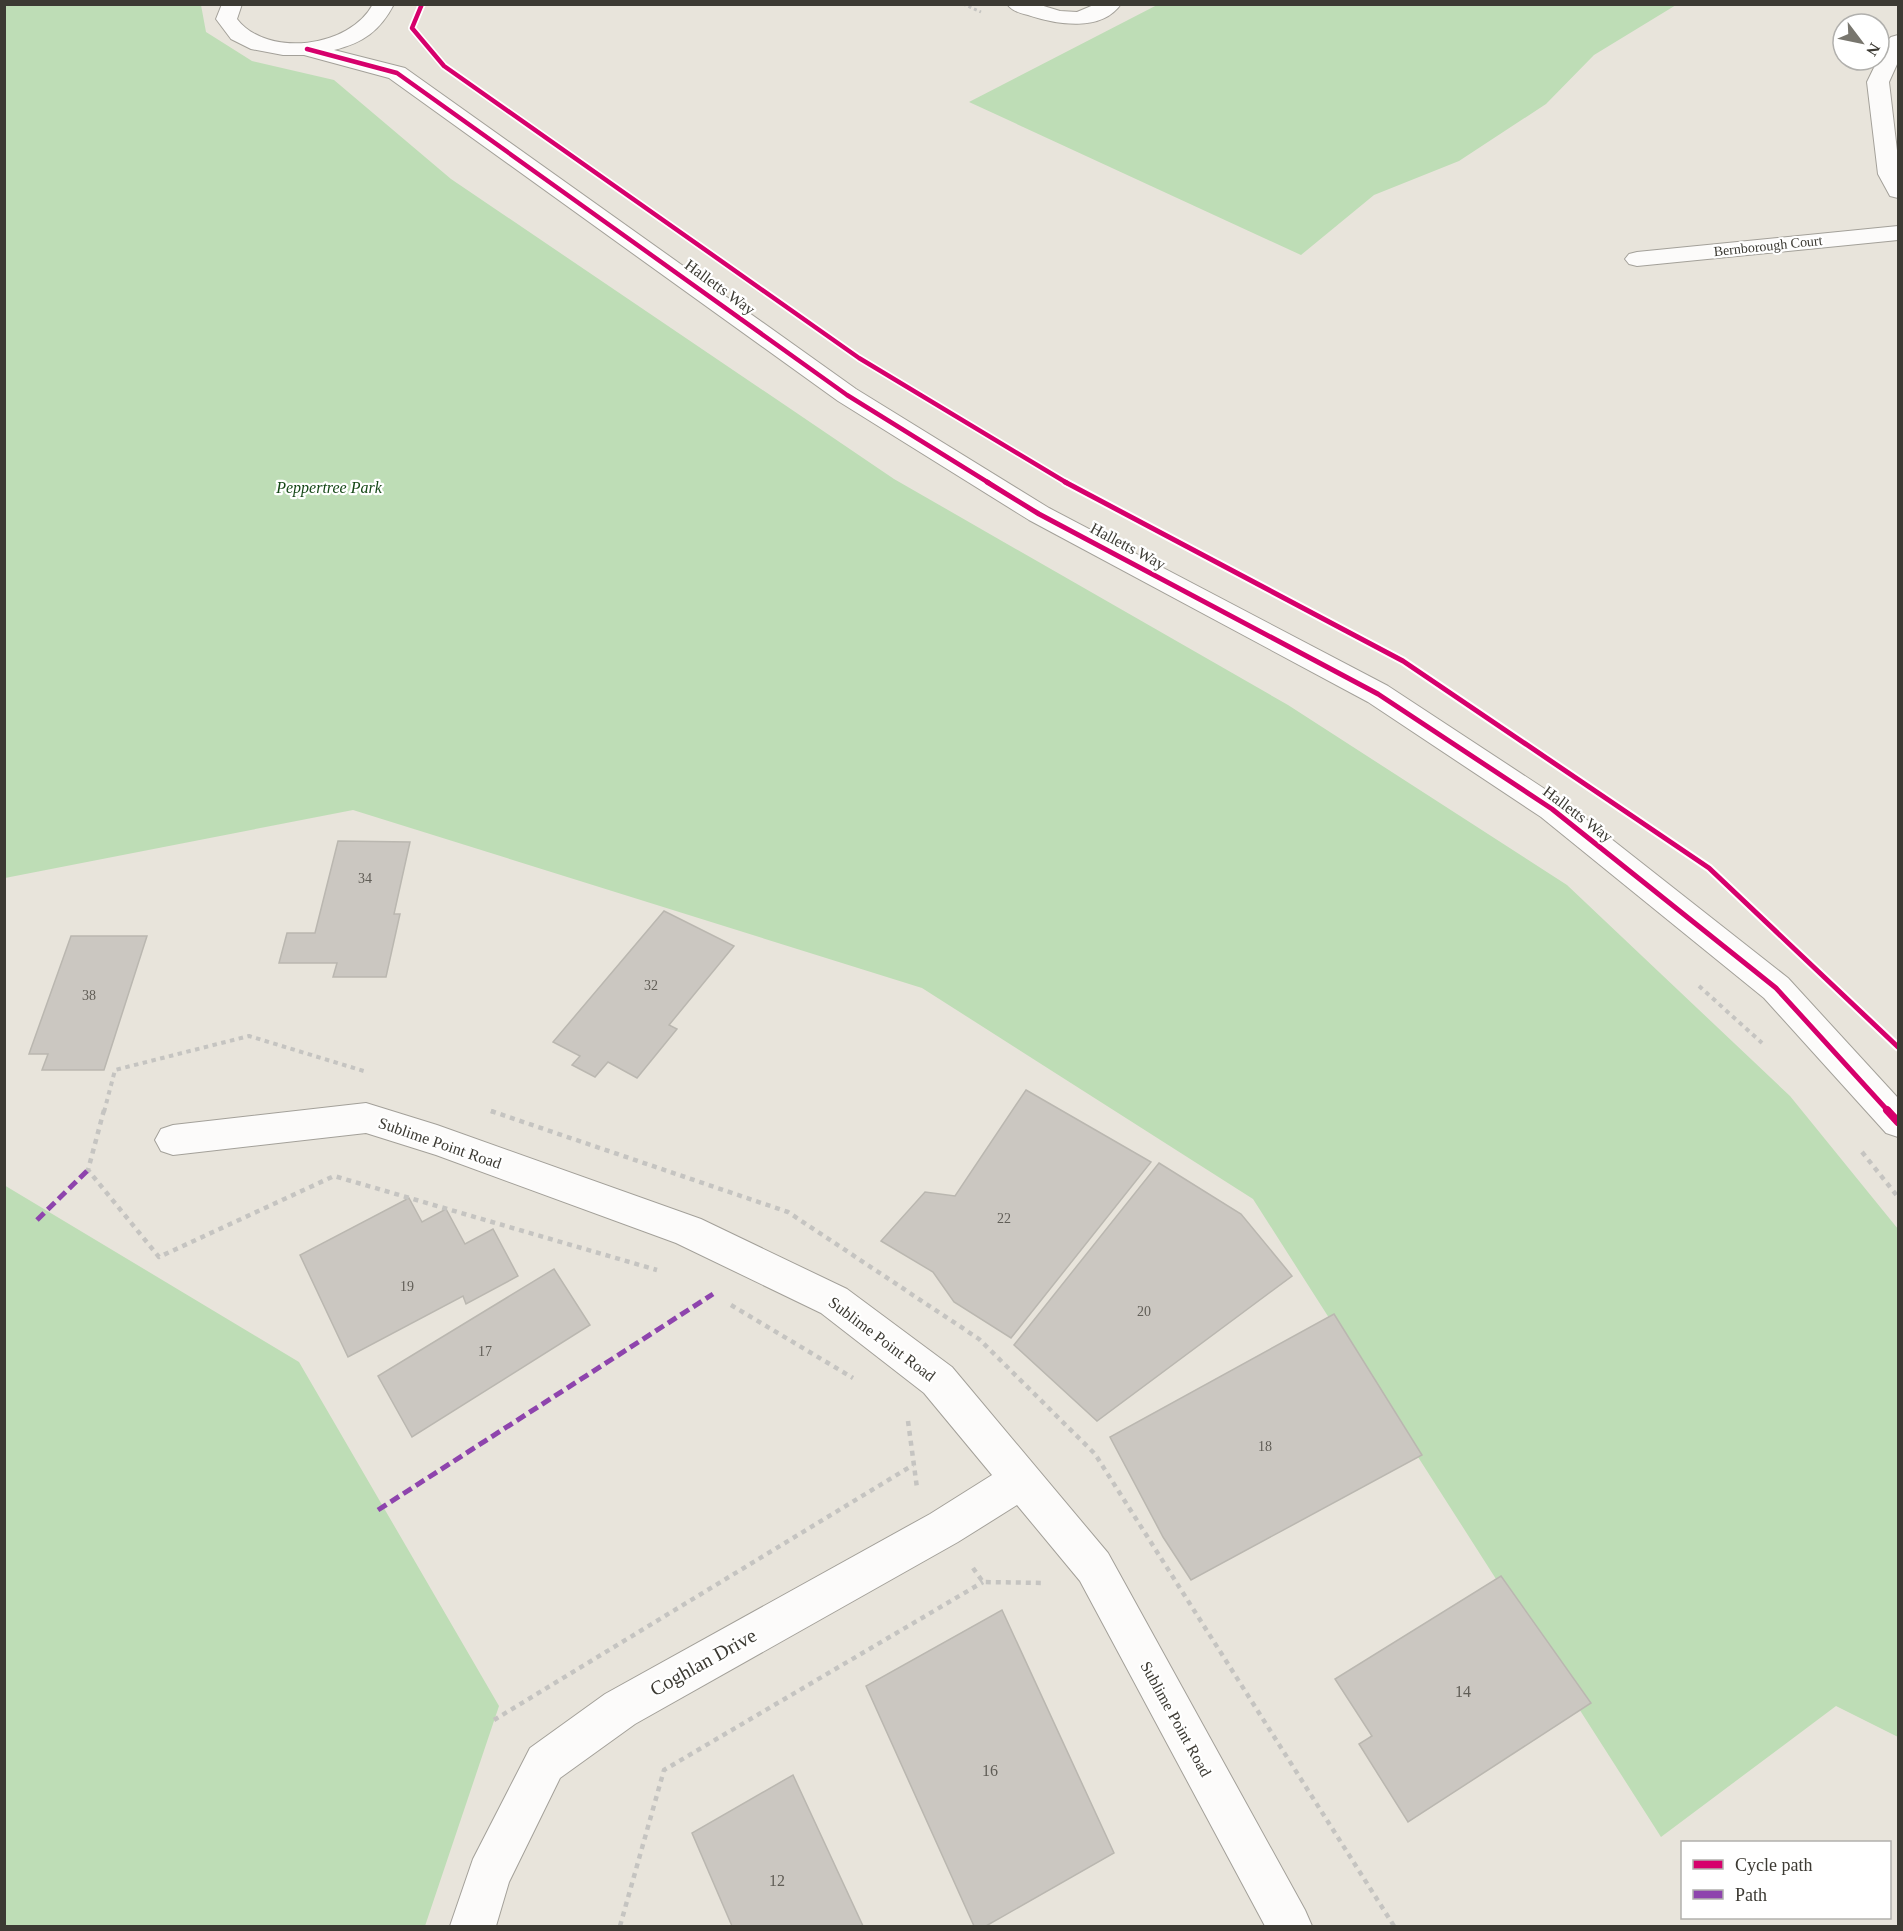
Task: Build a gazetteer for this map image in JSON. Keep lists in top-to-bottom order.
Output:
{
  "streets": {
    "street": [
      "Bernborough Court",
      "Halletts Way",
      "Sublime Point Road",
      "Coghlan Drive"
    ]
  },
  "crossings": [
    ["Sublime Point Road", "Coghlan Drive"]
  ],
  "parks": ["Peppertree Park"],
  "house_numbers": [
    "34",
    "32",
    "38",
    "22",
    "19",
    "20",
    "17",
    "18",
    "14",
    "16",
    "12"
  ],
  "legend": ["Cycle path", "Path"],
  "north": "bottom right"
}
